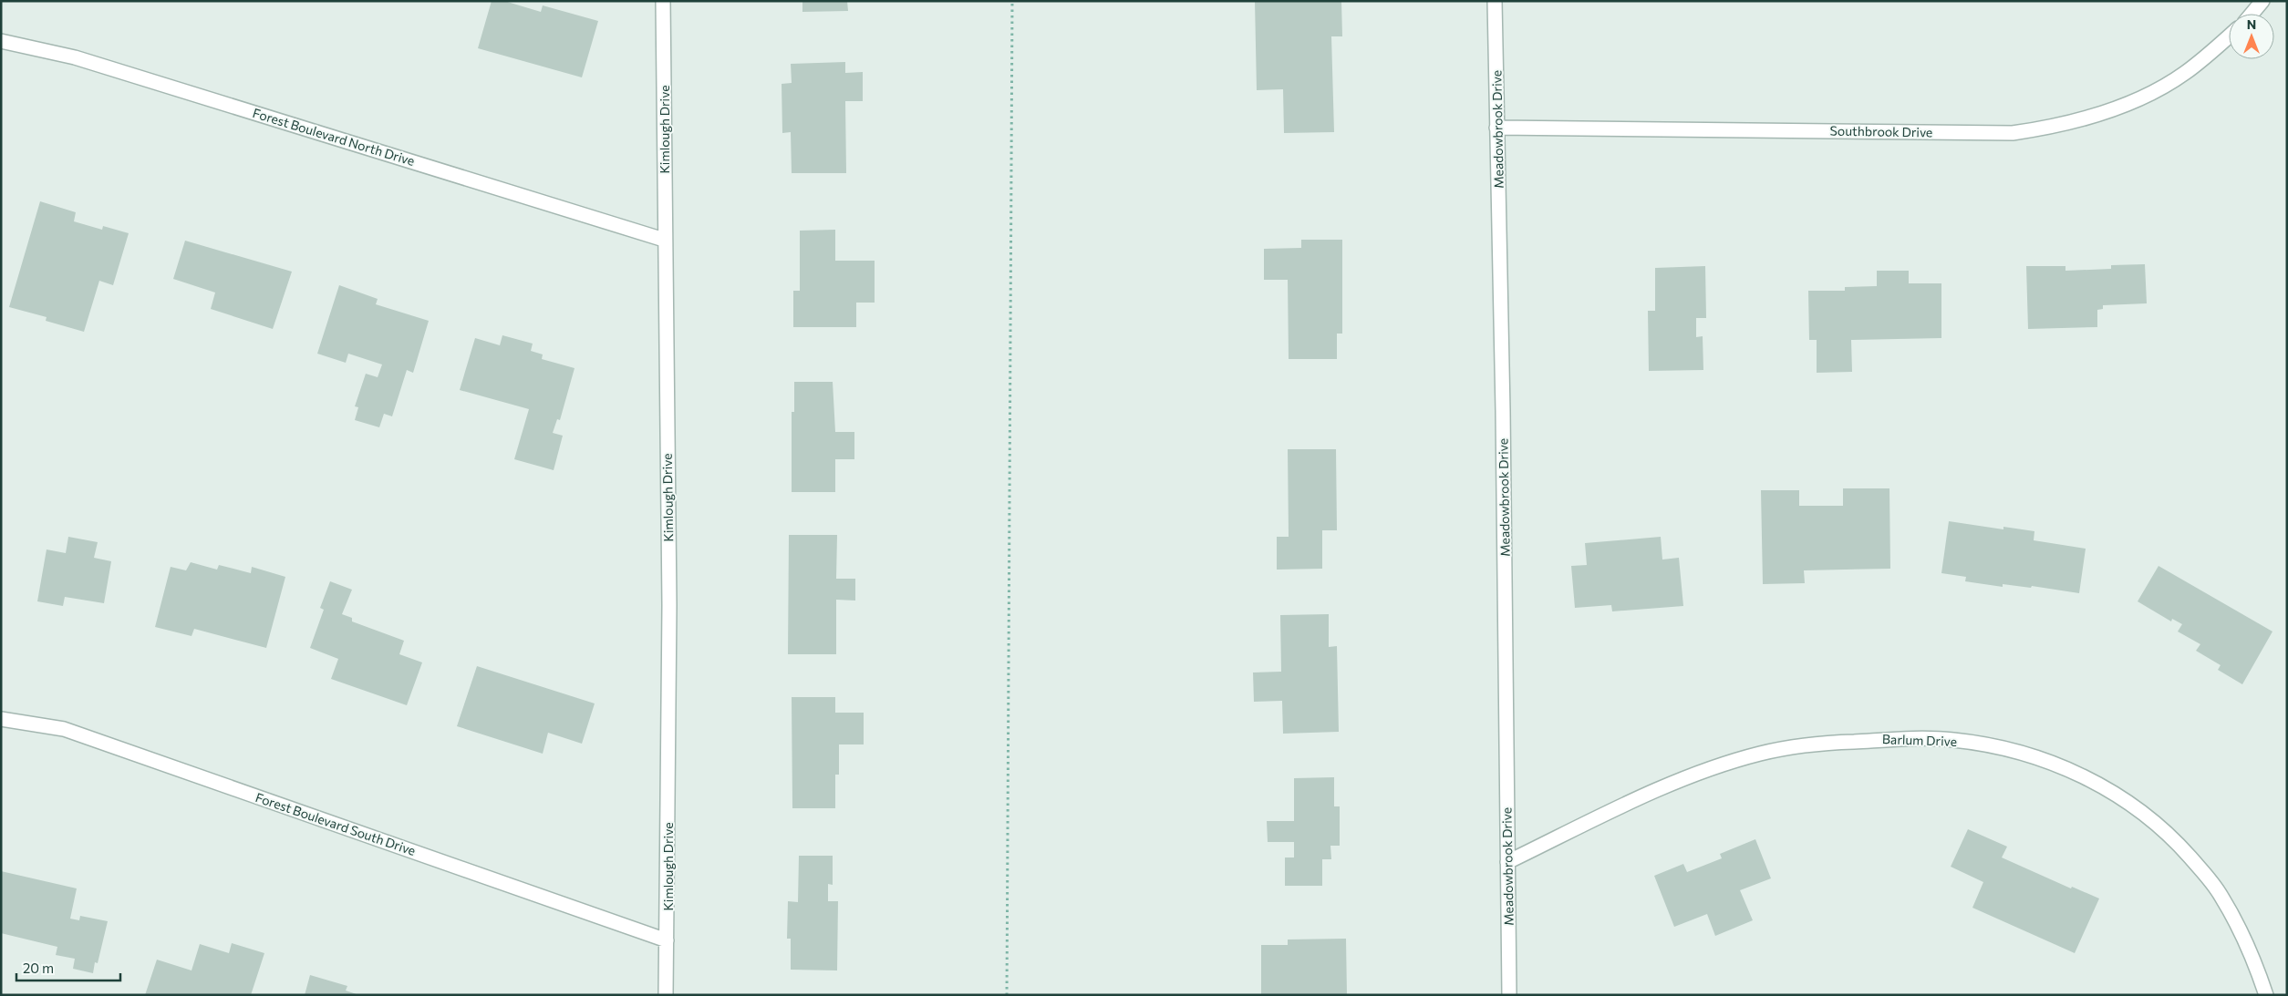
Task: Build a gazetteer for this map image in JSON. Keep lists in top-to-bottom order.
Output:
{
  "streets": {
    "street": [
      "Kimlough Drive",
      "Meadowbrook Drive",
      "Southbrook Drive",
      "Forest Boulevard North Drive",
      "Barlum Drive",
      "Forest Boulevard South Drive"
    ]
  },
  "crossings": [
    ["Kimlough Drive", "Forest Boulevard North Drive"],
    ["Kimlough Drive", "Forest Boulevard South Drive"],
    ["Meadowbrook Drive", "Southbrook Drive"],
    ["Meadowbrook Drive", "Barlum Drive"]
  ],
  "scale_bar": "20 m",
  "north": "top"
}
